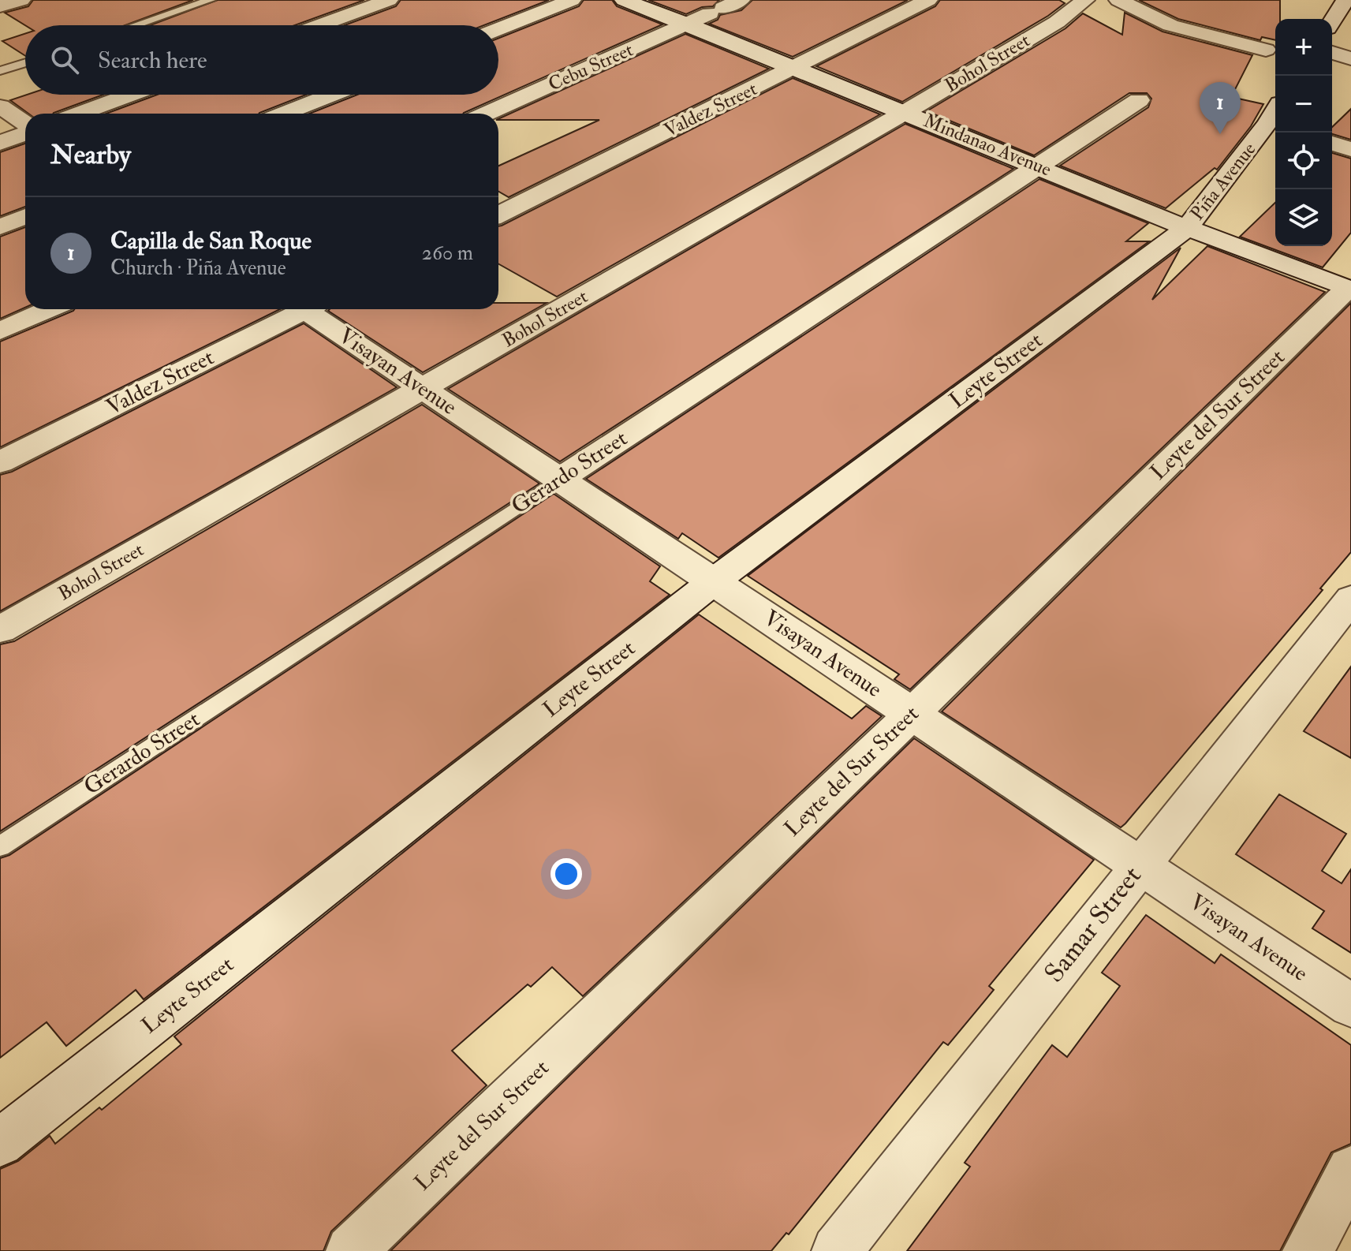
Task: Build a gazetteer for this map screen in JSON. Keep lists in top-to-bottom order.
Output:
{
  "streets": {
    "street": [
      "Bohol Street",
      "Cebu Street",
      "Valdez Street",
      "Mindanao Avenue",
      "Piña Avenue",
      "Leyte Street",
      "Visayan Avenue",
      "Leyte del Sur Street",
      "Gerardo Street",
      "Samar Street"
    ]
  },
  "crossings": [
    ["Bohol Street", "Mindanao Avenue"],
    ["Bohol Street", "Visayan Avenue"],
    ["Cebu Street", "Mindanao Avenue"],
    ["Valdez Street", "Mindanao Avenue"],
    ["Mindanao Avenue", "Piña Avenue"],
    ["Mindanao Avenue", "Leyte Street"],
    ["Mindanao Avenue", "Leyte del Sur Street"],
    ["Mindanao Avenue", "Gerardo Street"],
    ["Piña Avenue", "Leyte Street"],
    ["Leyte Street", "Visayan Avenue"],
    ["Visayan Avenue", "Leyte del Sur Street"],
    ["Visayan Avenue", "Gerardo Street"],
    ["Visayan Avenue", "Samar Street"]
  ],
  "page": {
    "map_buttons": ["+", "−"],
    "search": "Search here",
    "pins": "1",
    "heading": "Nearby",
    "list": [
      {
        "mark": "1",
        "name": "Capilla de San Roque",
        "note": "Church · Piña Avenue",
        "value": "260 m"
      }
    ]
  }
}
